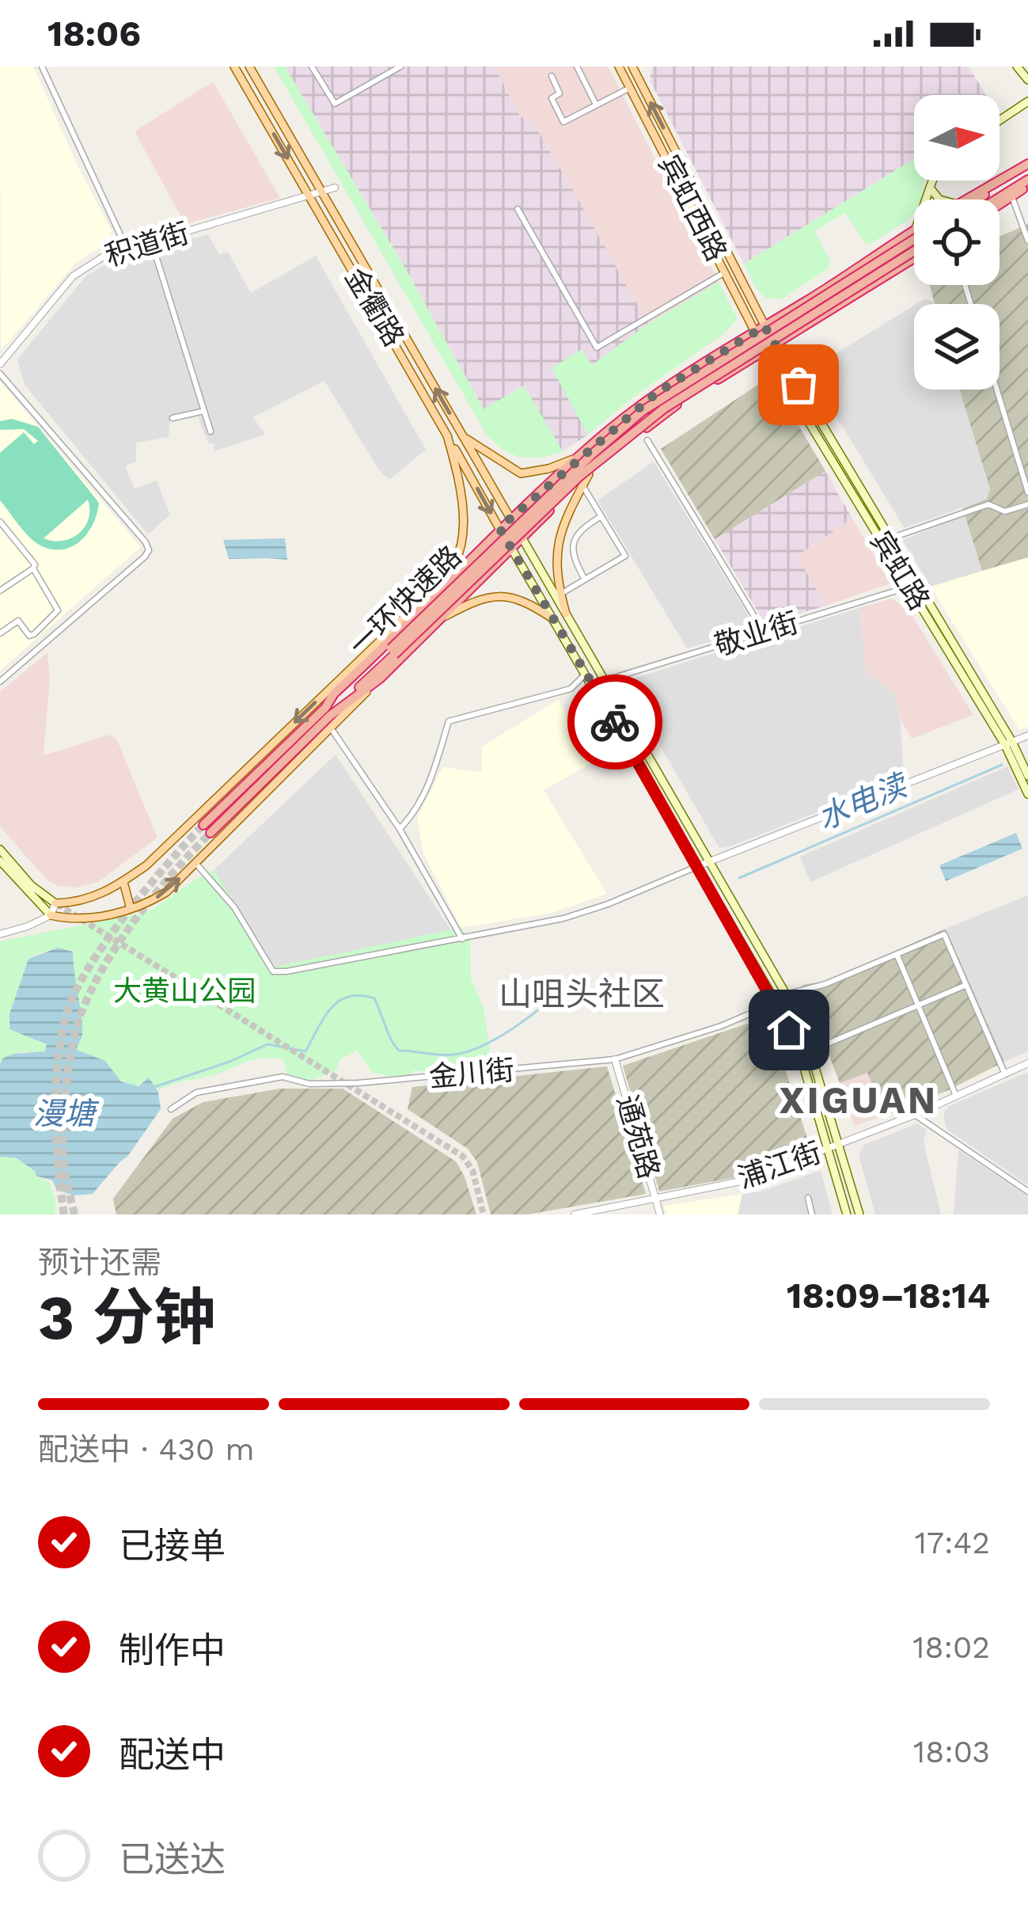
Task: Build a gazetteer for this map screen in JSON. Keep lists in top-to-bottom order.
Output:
{
  "streets": {
    "highway": ["一环快速路"],
    "main road": ["宾虹西路", "金衢路", "宾虹路"],
    "street": [
      "积道街",
      "敬业街",
      "金川街",
      "通苑路",
      "浦江街"
    ]
  },
  "crossings": [
    ["宾虹西路", "宾虹路"],
    ["积道街", "金衢路"],
    ["宾虹路", "敬业街"],
    ["金川街", "通苑路"],
    ["通苑路", "浦江街"]
  ],
  "districts": ["山咀头社区", "XIGUAN"],
  "water": ["水电渎", "漫塘"],
  "parks": ["大黄山公园"],
  "north": "right",
  "page": {
    "status": "18:06",
    "heading": ["3 分钟", "预计还需", "18:09–18:14"],
    "bar": "配送中 · 430 m",
    "list": [
      ["已接单", "17:42"],
      ["制作中", "18:02"],
      ["配送中", "18:03"],
      "已送达"
    ]
  }
}
